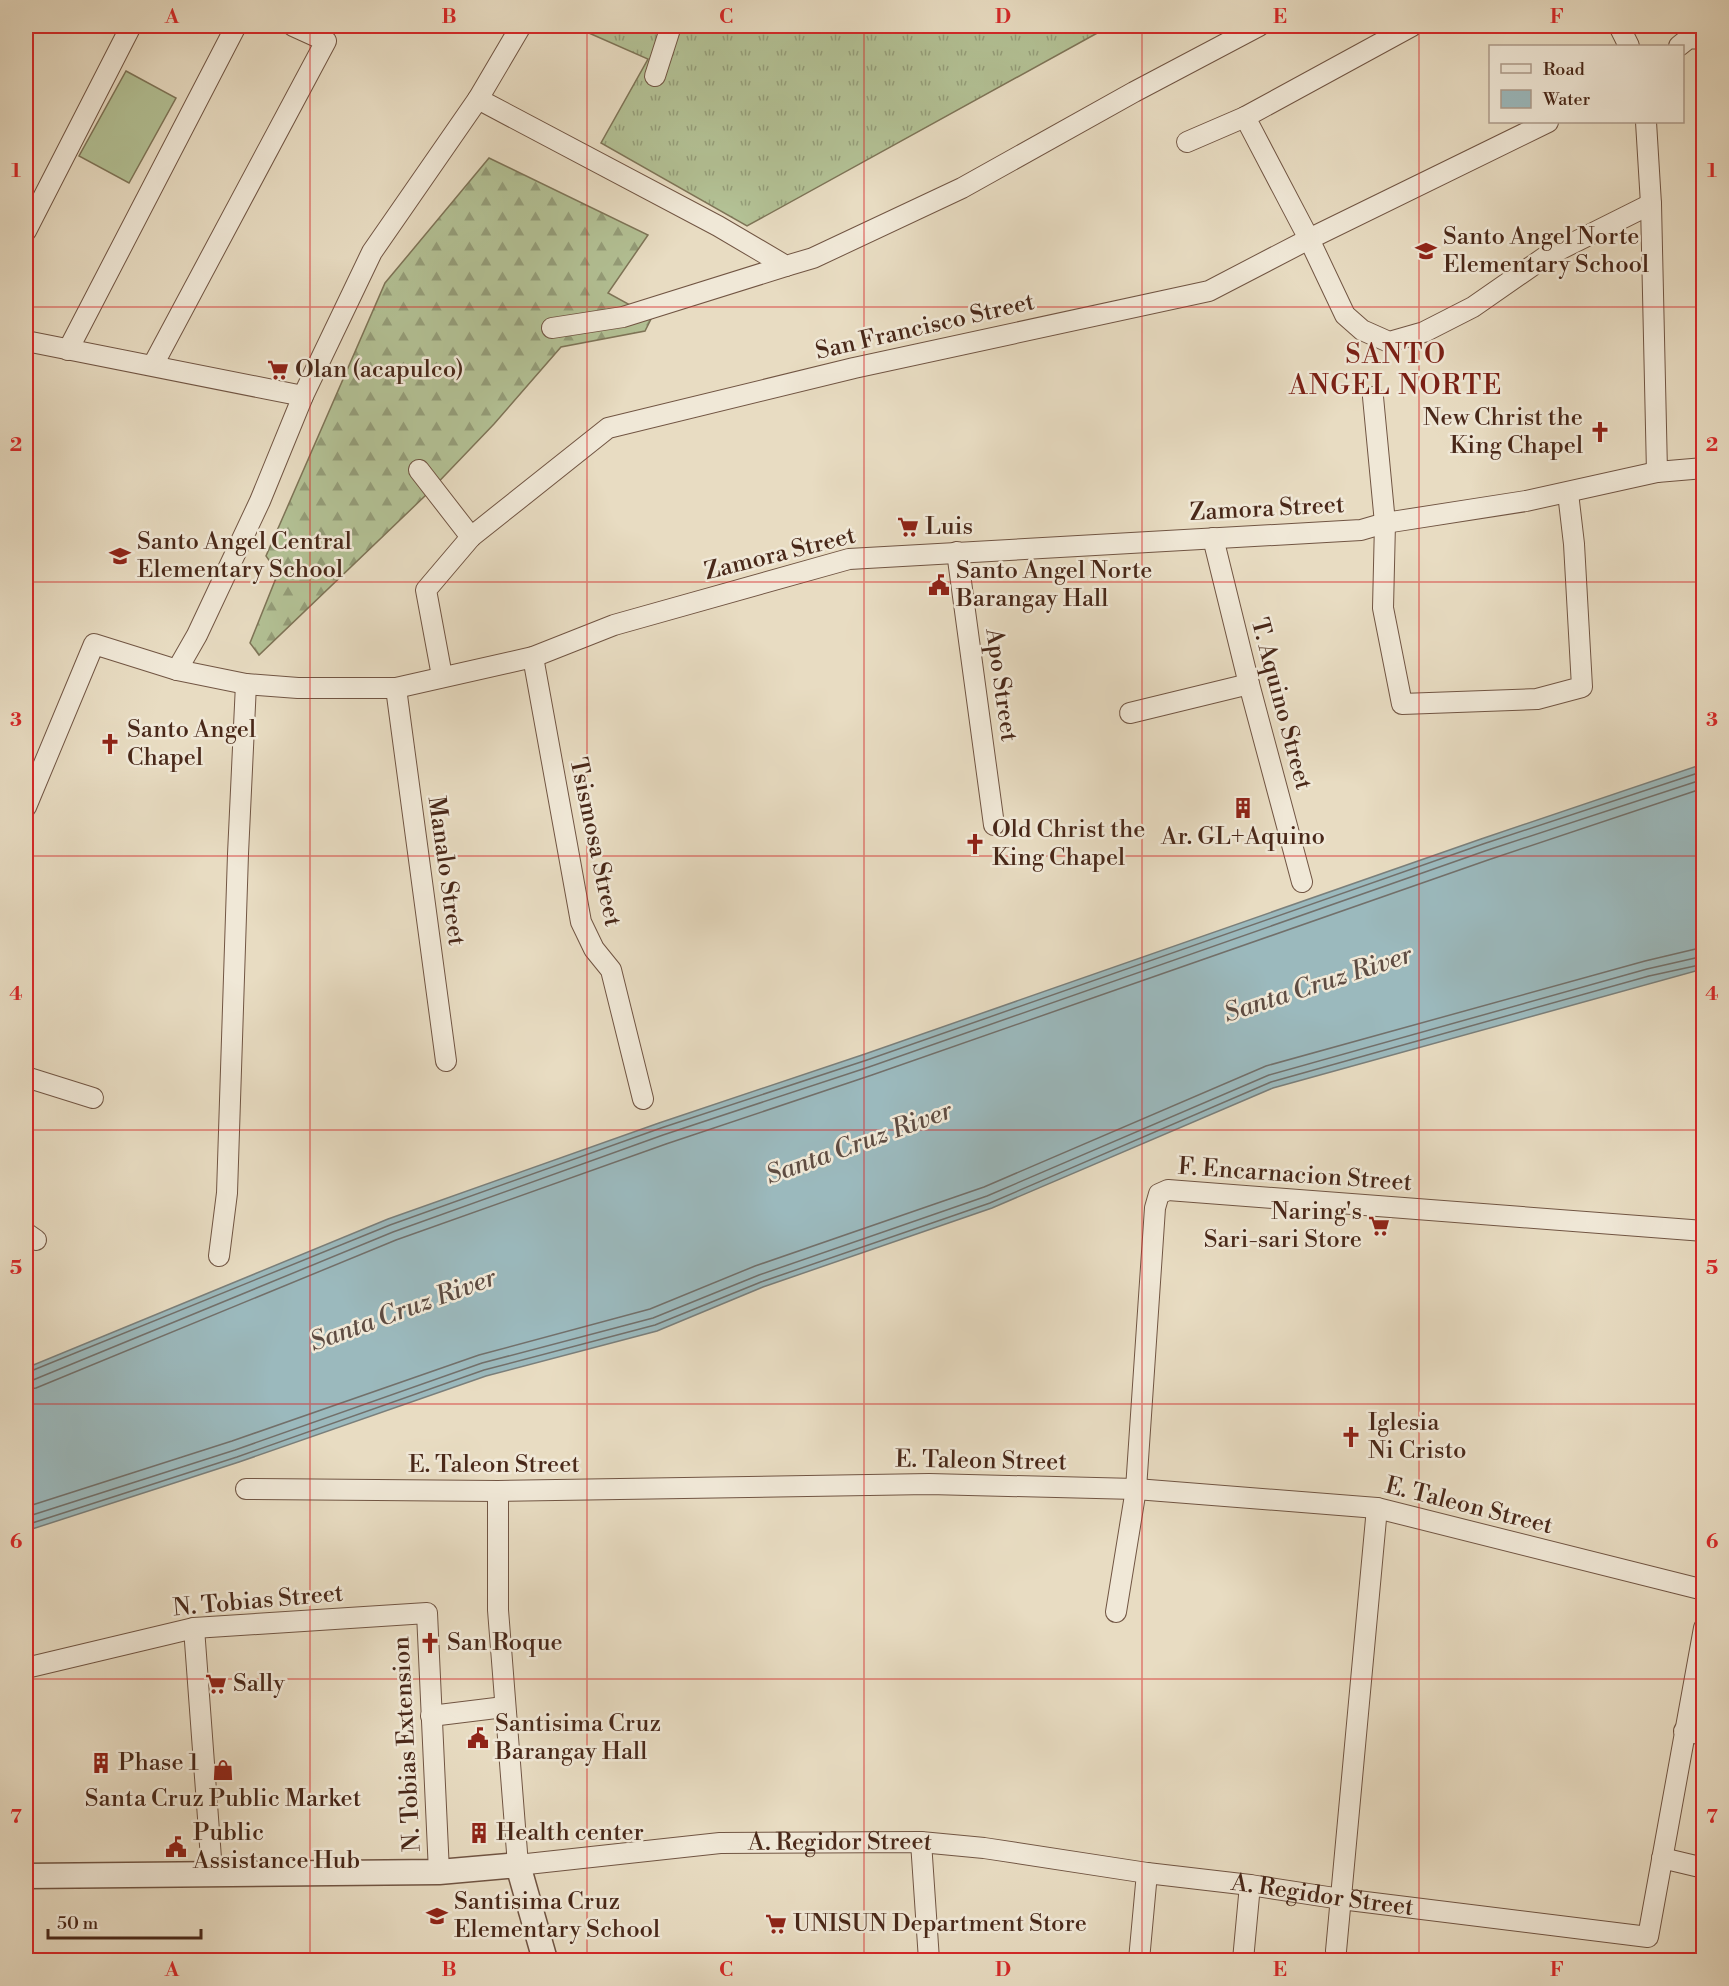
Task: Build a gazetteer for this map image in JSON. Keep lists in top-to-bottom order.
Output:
{
  "streets": {
    "street": [
      "San Francisco Street",
      "Zamora Street",
      "Apo Street",
      "T. Aquino Street",
      "Tsismosa Street",
      "Manalo Street",
      "F. Encarnacion Street",
      "E. Taleon Street",
      "N. Tobias Street",
      "N. Tobias Extension",
      "A. Regidor Street"
    ]
  },
  "crossings": [
    ["San Francisco Street", "Zamora Street"],
    ["Zamora Street", "Apo Street"],
    ["Zamora Street", "T. Aquino Street"],
    ["Zamora Street", "Tsismosa Street"],
    ["Zamora Street", "Manalo Street"],
    ["F. Encarnacion Street", "E. Taleon Street"],
    ["N. Tobias Street", "N. Tobias Extension"],
    ["N. Tobias Extension", "A. Regidor Street"]
  ],
  "districts": ["SANTO ANGEL NORTE"],
  "water": ["Santa Cruz River"],
  "places": {
    "school or university": ["Santo Angel Norte Elementary School", "Santo Angel Central Elementary School", "Santisima Cruz Elementary School"],
    "supermarket": [
      "Olan (acapulco)",
      "Luis",
      "Naring's Sari-sari Store",
      "Sally",
      "UNISUN Department Store"
    ],
    "church": [
      "New Christ the King Chapel",
      "Santo Angel Chapel",
      "Old Christ the King Chapel",
      "Iglesia Ni Cristo",
      "San Roque"
    ],
    "public building": ["Santo Angel Norte Barangay Hall", "Santisima Cruz Barangay Hall", "Public Assistance Hub"],
    "building": ["Ar. GL+Aquino", "Phase 1", "Health center"],
    "shop": ["Santa Cruz Public Market"]
  },
  "legend": ["Road", "Water"],
  "scale_bar": "50 m",
  "grid": {
    "columns": [
      "A",
      "B",
      "C",
      "D",
      "E",
      "F"
    ],
    "rows": [
      "1",
      "2",
      "3",
      "4",
      "5",
      "6",
      "7"
    ]
  }
}
